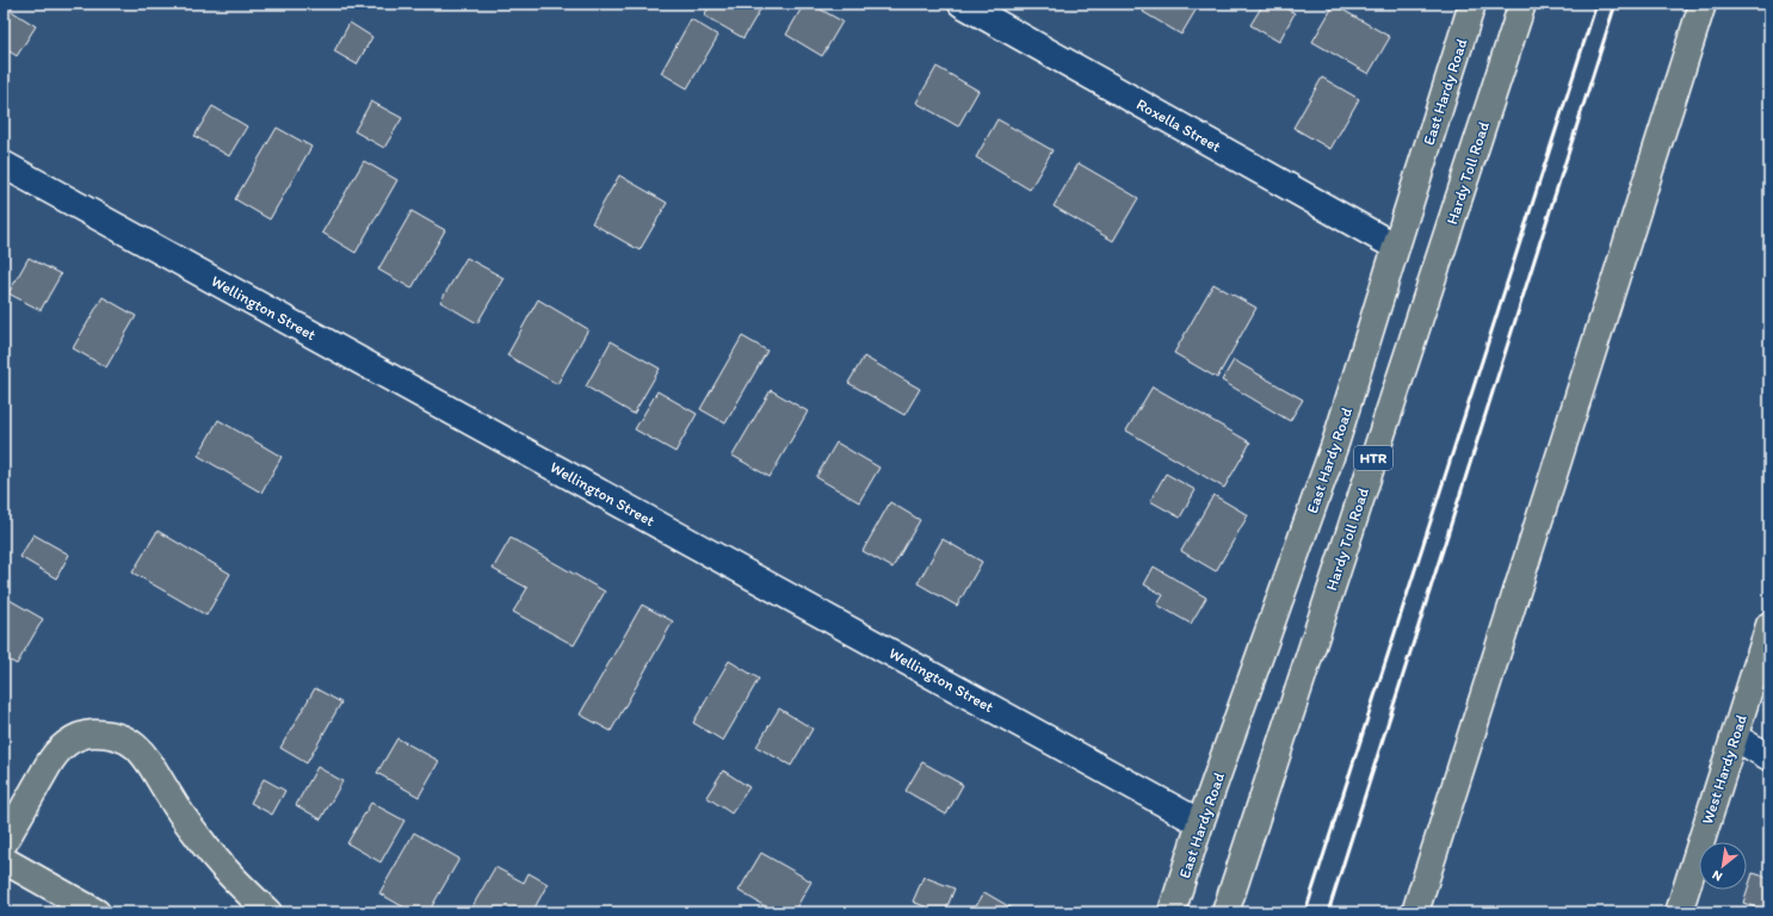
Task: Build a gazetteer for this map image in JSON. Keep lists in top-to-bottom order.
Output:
{
  "streets": {
    "main road": [
      "East Hardy Road",
      "Hardy Toll Road",
      "HTR",
      "West Hardy Road"
    ],
    "street": ["Roxella Street", "Wellington Street"]
  },
  "crossings": [
    ["East Hardy Road", "Roxella Street"],
    ["East Hardy Road", "Wellington Street"]
  ],
  "north": "bottom left"
}
